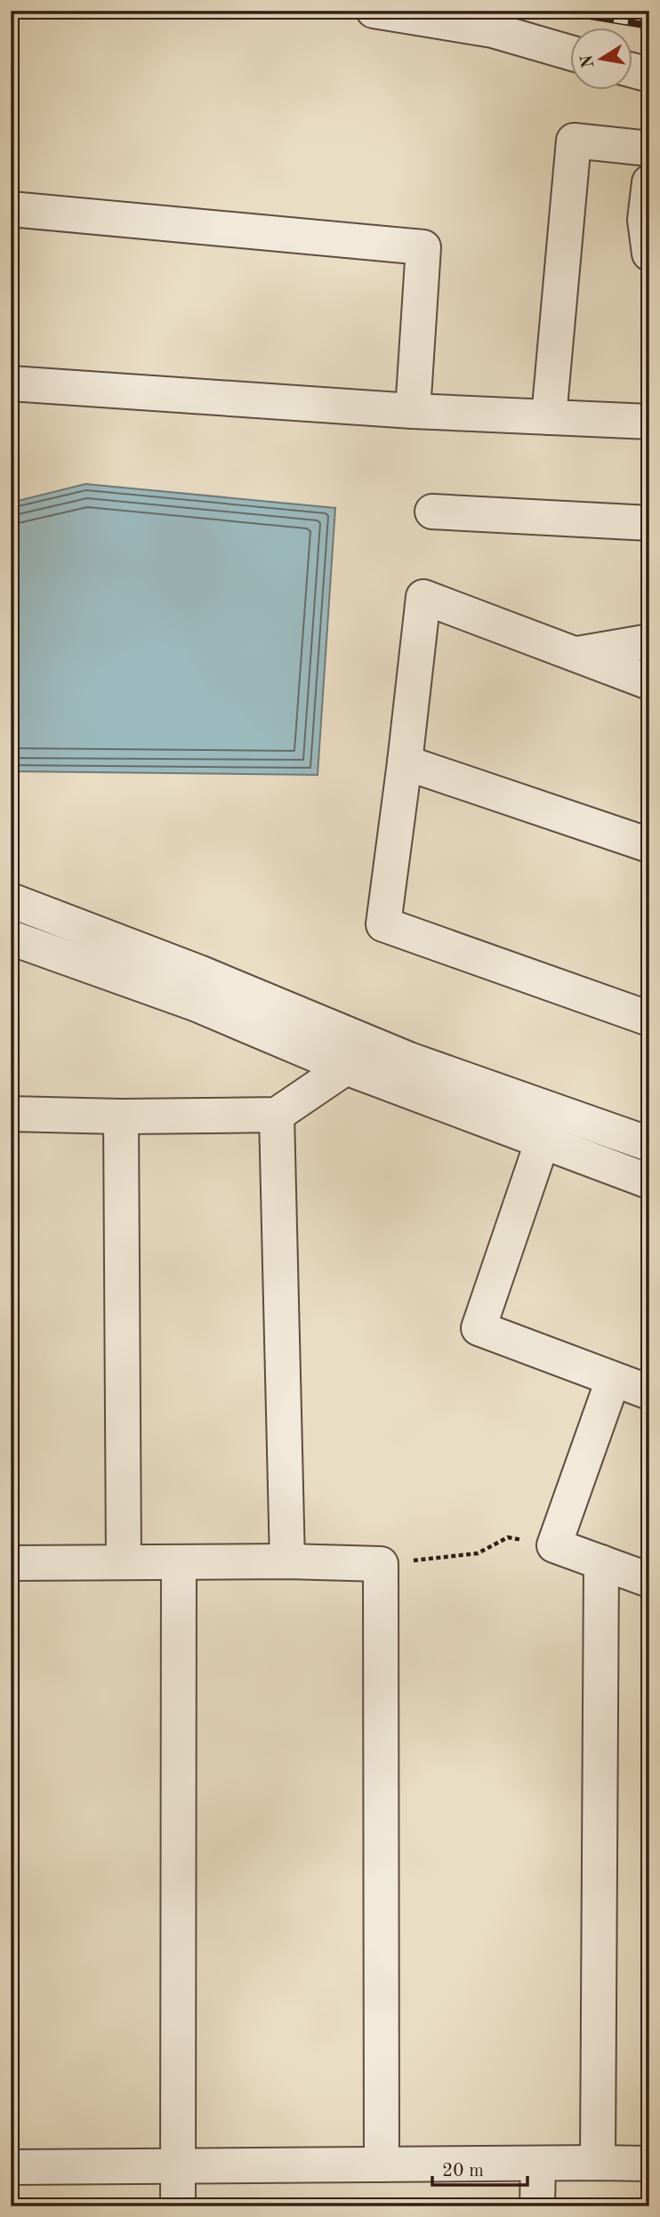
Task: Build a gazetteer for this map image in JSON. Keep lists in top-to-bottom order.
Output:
{
  "scale_bar": "20 m",
  "north": "left"
}
